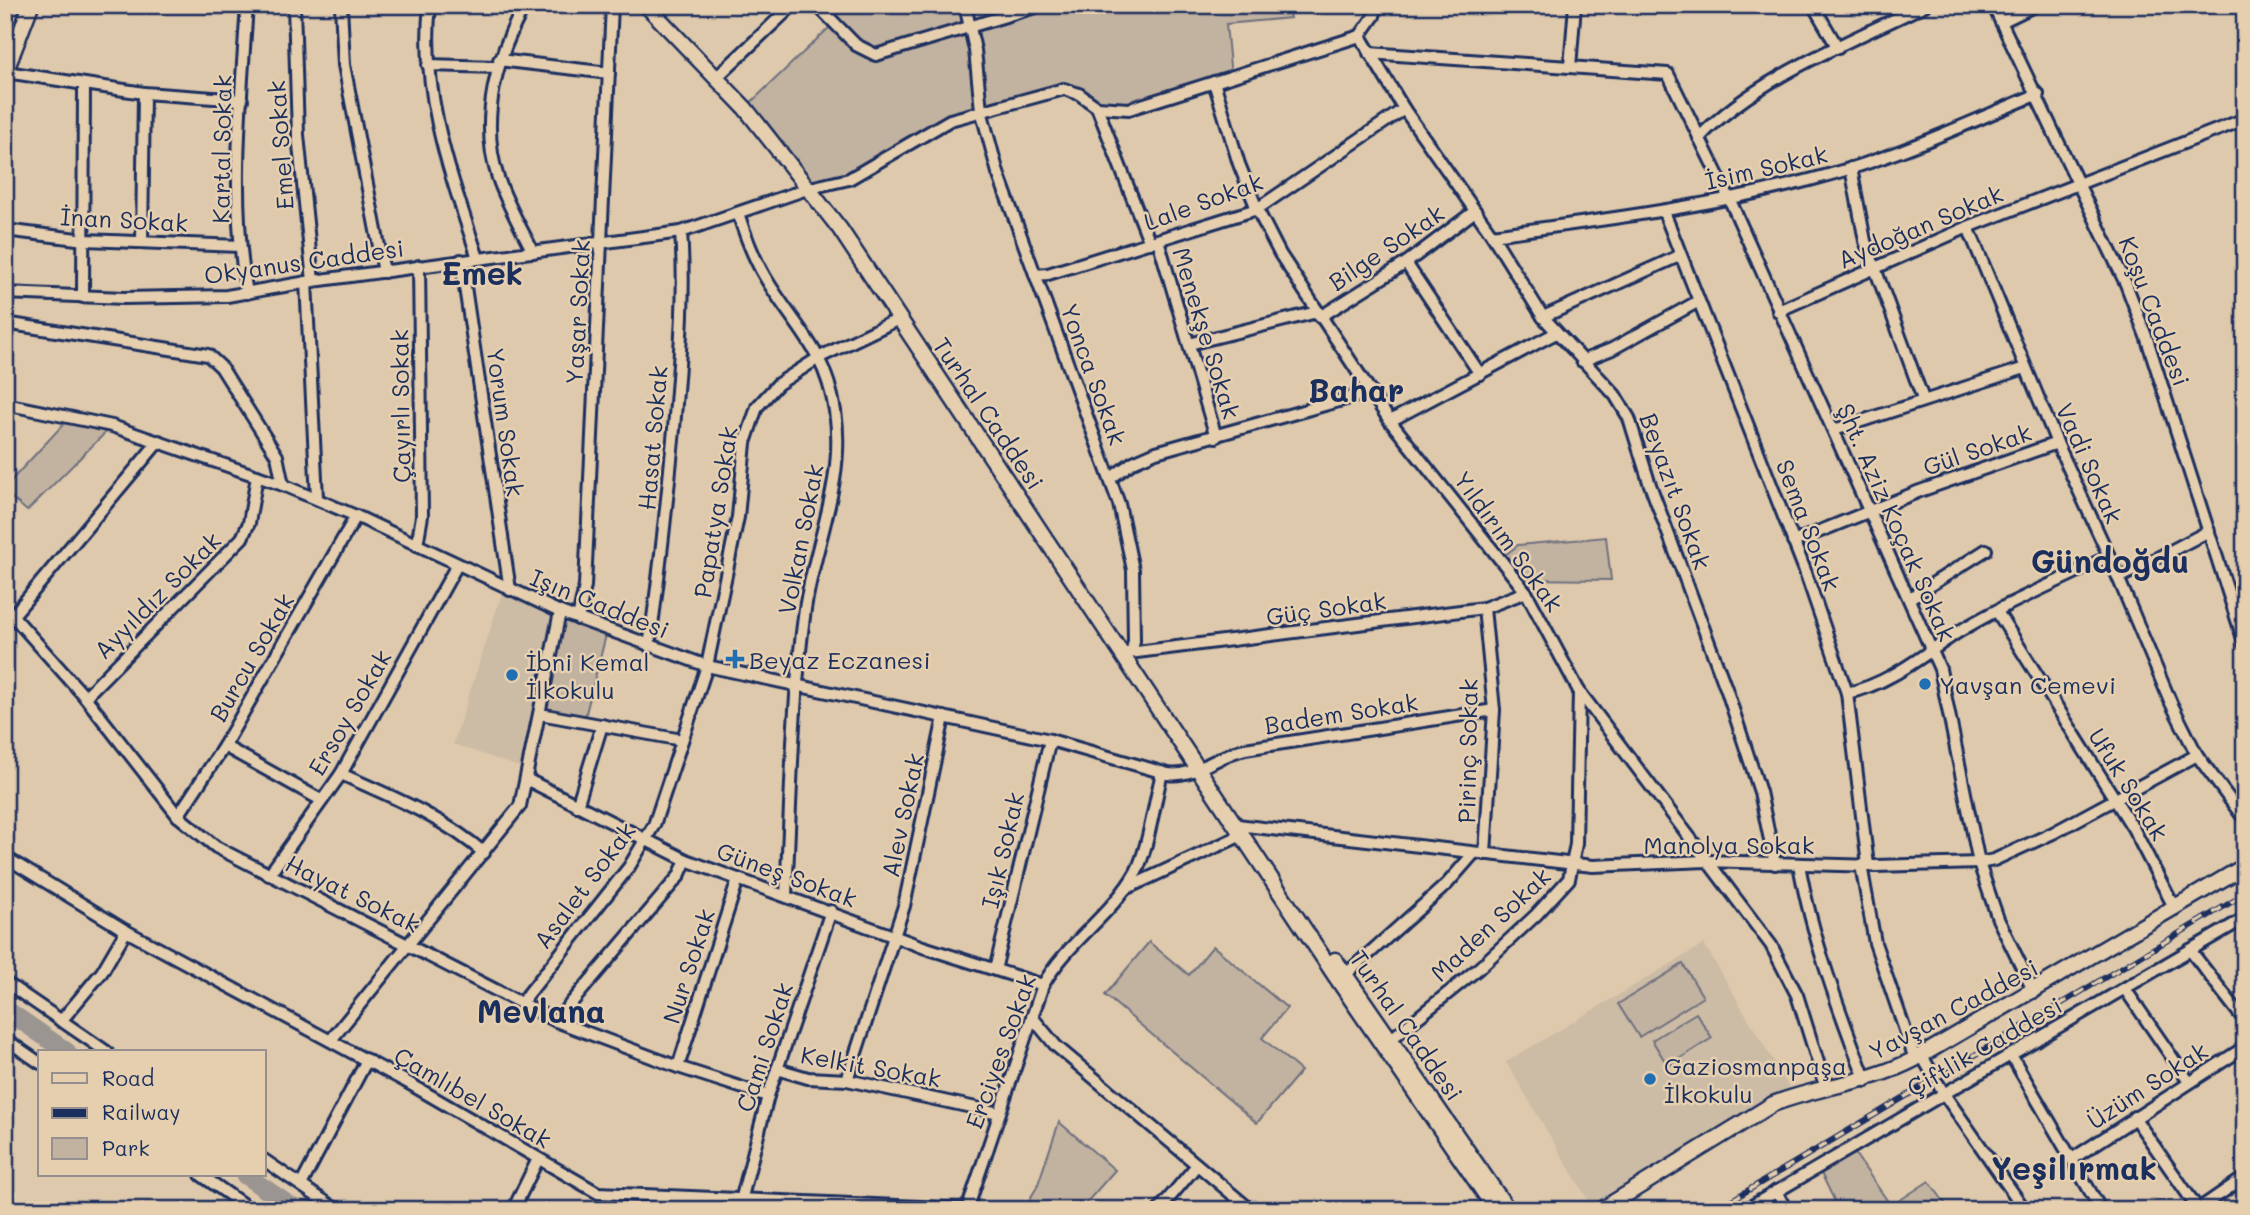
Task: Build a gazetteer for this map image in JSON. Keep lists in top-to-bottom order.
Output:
{
  "streets": {
    "street": [
      "Emel Sokak",
      "Kartal Sokak",
      "İsim Sokak",
      "Lale Sokak",
      "İnan Sokak",
      "Aydoğan Sokak",
      "Bilge Sokak",
      "Okyanus Caddesi",
      "Koşu Caddesi",
      "Yaşar Sokak",
      "Menekşe Sokak",
      "Yonca Sokak",
      "Çayırlı Sokak",
      "Turhal Caddesi",
      "Yorum Sokak",
      "Hasat Sokak",
      "Gül Sokak",
      "Vadi Sokak",
      "Beyazıt Sokak",
      "Papatya Sokak",
      "Şht. Aziz Koçak Sokak",
      "Sema Sokak",
      "Volkan Sokak",
      "Yıldırım Sokak",
      "Ayyıldız Sokak",
      "Işın Caddesi",
      "Güç Sokak",
      "Burcu Sokak",
      "Ersoy Sokak",
      "Badem Sokak",
      "Pirinç Sokak",
      "Ufuk Sokak",
      "Alev Sokak",
      "Manolya Sokak",
      "Işık Sokak",
      "Güneş Sokak",
      "Asalet Sokak",
      "Hayat Sokak",
      "Maden Sokak",
      "Nur Sokak",
      "Yavşan Caddesi",
      "Çiftlik Caddesi",
      "Cami Sokak",
      "Erciyes Sokak",
      "Kelkit Sokak",
      "Üzüm Sokak",
      "Çamlıbel Sokak"
    ]
  },
  "crossings": [
    ["Emel Sokak", "Okyanus Caddesi"],
    ["Emel Sokak", "Işın Caddesi"],
    ["Kartal Sokak", "İnan Sokak"],
    ["Kartal Sokak", "Okyanus Caddesi"],
    ["İsim Sokak", "Koşu Caddesi"],
    ["İsim Sokak", "Beyazıt Sokak"],
    ["İsim Sokak", "Şht. Aziz Koçak Sokak"],
    ["İsim Sokak", "Sema Sokak"],
    ["Lale Sokak", "Menekşe Sokak"],
    ["Lale Sokak", "Yonca Sokak"],
    ["Lale Sokak", "Beyazıt Sokak"],
    ["Lale Sokak", "Yıldırım Sokak"],
    ["Aydoğan Sokak", "Koşu Caddesi"],
    ["Aydoğan Sokak", "Vadi Sokak"],
    ["Aydoğan Sokak", "Şht. Aziz Koçak Sokak"],
    ["Bilge Sokak", "Menekşe Sokak"],
    ["Bilge Sokak", "Beyazıt Sokak"],
    ["Bilge Sokak", "Yıldırım Sokak"],
    ["Okyanus Caddesi", "Yaşar Sokak"],
    ["Okyanus Caddesi", "Çayırlı Sokak"],
    ["Okyanus Caddesi", "Turhal Caddesi"],
    ["Okyanus Caddesi", "Yorum Sokak"],
    ["Okyanus Caddesi", "Hasat Sokak"],
    ["Okyanus Caddesi", "Volkan Sokak"],
    ["Yaşar Sokak", "Işın Caddesi"],
    ["Yonca Sokak", "Turhal Caddesi"],
    ["Yonca Sokak", "Güç Sokak"],
    ["Çayırlı Sokak", "Işın Caddesi"],
    ["Turhal Caddesi", "Papatya Sokak"],
    ["Turhal Caddesi", "Işın Caddesi"],
    ["Turhal Caddesi", "Güç Sokak"],
    ["Turhal Caddesi", "Badem Sokak"],
    ["Turhal Caddesi", "Pirinç Sokak"],
    ["Turhal Caddesi", "Manolya Sokak"],
    ["Turhal Caddesi", "Maden Sokak"],
    ["Turhal Caddesi", "Erciyes Sokak"],
    ["Yorum Sokak", "Işın Caddesi"],
    ["Hasat Sokak", "Işın Caddesi"],
    ["Gül Sokak", "Vadi Sokak"],
    ["Gül Sokak", "Şht. Aziz Koçak Sokak"],
    ["Gül Sokak", "Sema Sokak"],
    ["Vadi Sokak", "Manolya Sokak"],
    ["Beyazıt Sokak", "Manolya Sokak"],
    ["Papatya Sokak", "Volkan Sokak"],
    ["Papatya Sokak", "Işın Caddesi"],
    ["Papatya Sokak", "Asalet Sokak"],
    ["Şht. Aziz Koçak Sokak", "Manolya Sokak"],
    ["Şht. Aziz Koçak Sokak", "Yavşan Caddesi"],
    ["Sema Sokak", "Manolya Sokak"],
    ["Sema Sokak", "Yavşan Caddesi"],
    ["Sema Sokak", "Çiftlik Caddesi"],
    ["Volkan Sokak", "Işın Caddesi"],
    ["Volkan Sokak", "Güneş Sokak"],
    ["Yıldırım Sokak", "Güç Sokak"],
    ["Yıldırım Sokak", "Manolya Sokak"],
    ["Yıldırım Sokak", "Maden Sokak"],
    ["Yıldırım Sokak", "Yavşan Caddesi"],
    ["Ayyıldız Sokak", "Işın Caddesi"],
    ["Ayyıldız Sokak", "Hayat Sokak"],
    ["Işın Caddesi", "Burcu Sokak"],
    ["Işın Caddesi", "Ersoy Sokak"],
    ["Işın Caddesi", "Badem Sokak"],
    ["Işın Caddesi", "Alev Sokak"],
    ["Işın Caddesi", "Işık Sokak"],
    ["Işın Caddesi", "Asalet Sokak"],
    ["Işın Caddesi", "Erciyes Sokak"],
    ["Güç Sokak", "Pirinç Sokak"],
    ["Burcu Sokak", "Hayat Sokak"],
    ["Ersoy Sokak", "Hayat Sokak"],
    ["Badem Sokak", "Pirinç Sokak"],
    ["Pirinç Sokak", "Manolya Sokak"],
    ["Ufuk Sokak", "Manolya Sokak"],
    ["Ufuk Sokak", "Yavşan Caddesi"],
    ["Alev Sokak", "Güneş Sokak"],
    ["Alev Sokak", "Kelkit Sokak"],
    ["Manolya Sokak", "Maden Sokak"],
    ["Manolya Sokak", "Erciyes Sokak"],
    ["Işık Sokak", "Güneş Sokak"],
    ["Güneş Sokak", "Asalet Sokak"],
    ["Güneş Sokak", "Nur Sokak"],
    ["Güneş Sokak", "Cami Sokak"],
    ["Güneş Sokak", "Erciyes Sokak"],
    ["Asalet Sokak", "Hayat Sokak"],
    ["Hayat Sokak", "Nur Sokak"],
    ["Hayat Sokak", "Cami Sokak"],
    ["Cami Sokak", "Kelkit Sokak"],
    ["Cami Sokak", "Çamlıbel Sokak"],
    ["Erciyes Sokak", "Kelkit Sokak"],
    ["Erciyes Sokak", "Çamlıbel Sokak"]
  ],
  "districts": [
    "Emek",
    "Bahar",
    "Gündoğdu",
    "Mevlana",
    "Yeşilırmak"
  ],
  "places": {
    "health": ["Beyaz Eczanesi"],
    "other": ["İbni Kemal İlkokulu", "Yavşan Cemevi", "Gaziosmanpaşa İlkokulu"]
  },
  "legend": ["Road", "Railway", "Park"]
}
